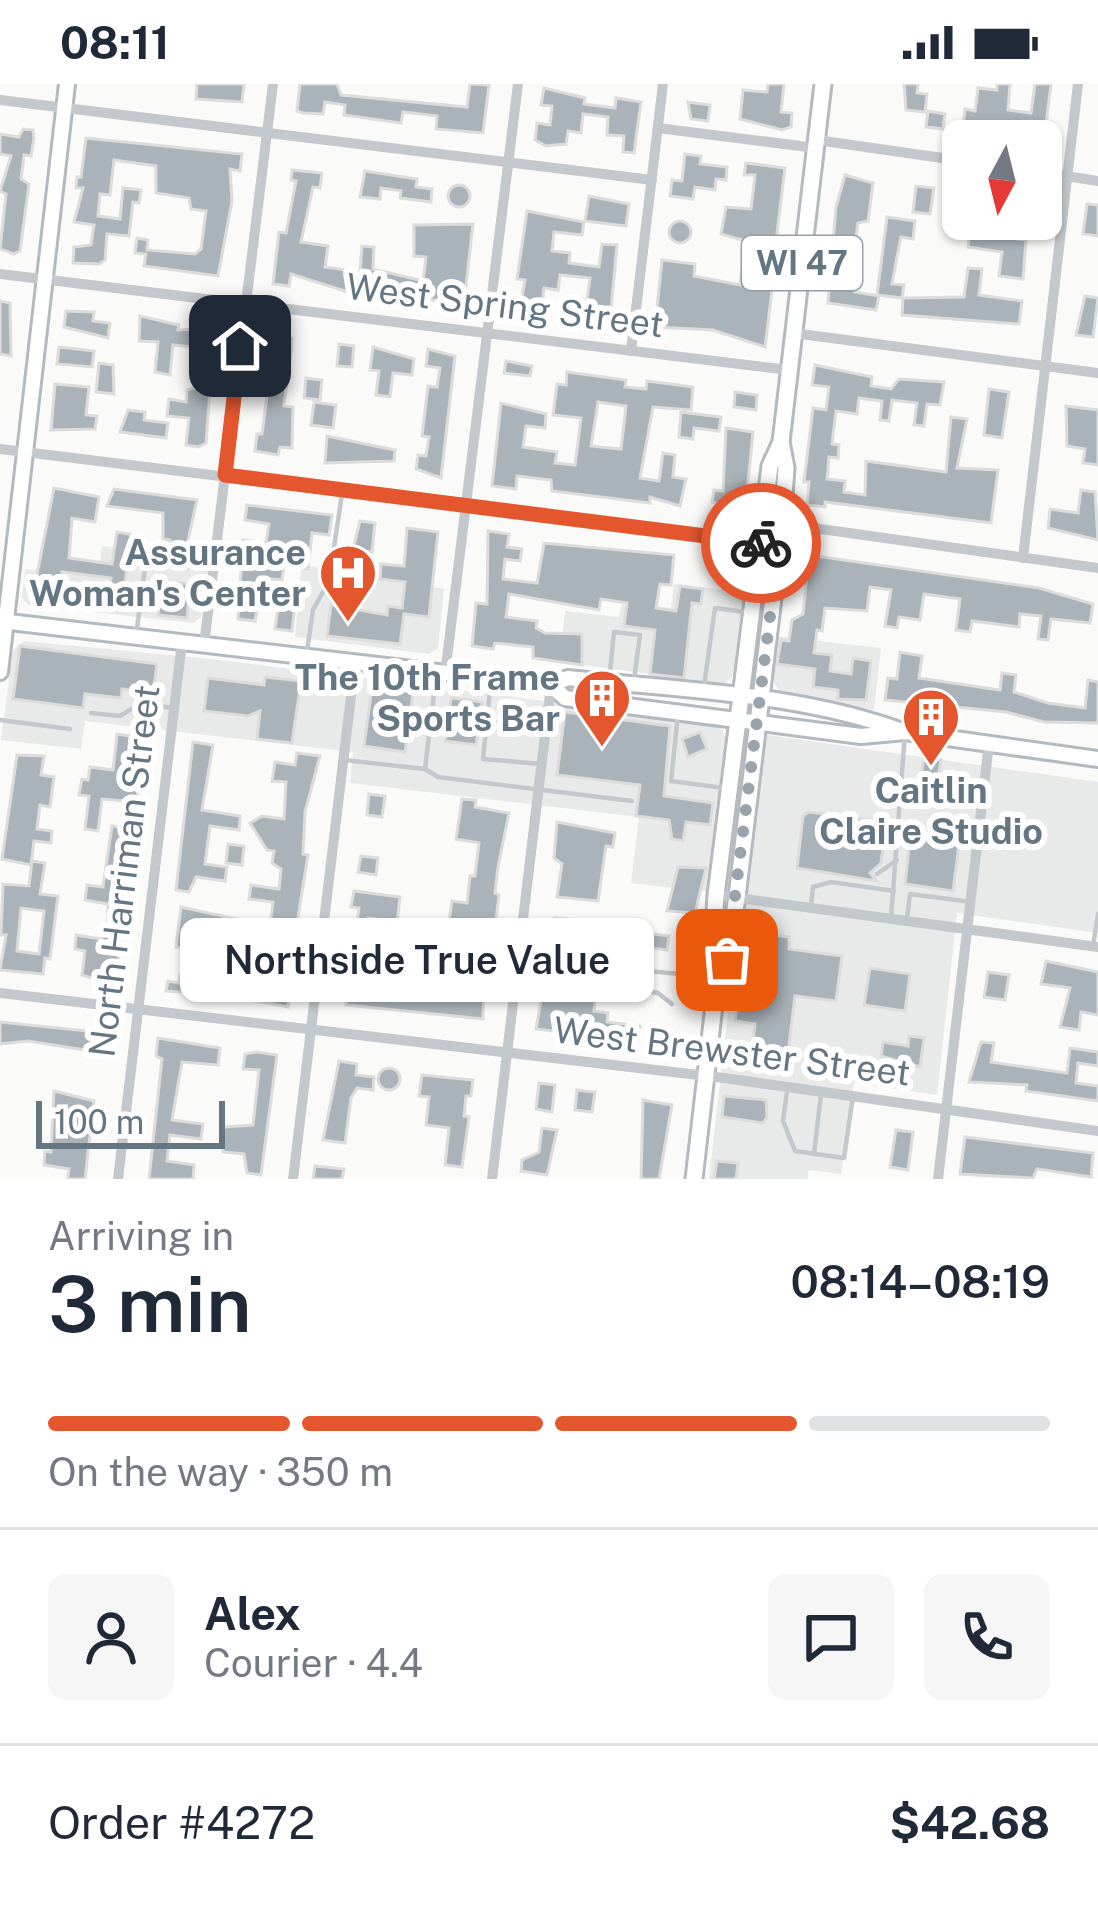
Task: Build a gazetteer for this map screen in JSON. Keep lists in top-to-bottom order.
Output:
{
  "streets": {
    "main road": ["WI 47"],
    "street": ["West Spring Street", "North Harriman Street", "West Brewster Street"]
  },
  "crossings": [
    ["WI 47", "West Spring Street"],
    ["WI 47", "West Brewster Street"],
    ["North Harriman Street", "West Brewster Street"]
  ],
  "places": {
    "hospital": ["Assurance Woman's Center"],
    "building": ["The 10th Frame Sports Bar", "Caitlin Claire Studio"],
    "other": ["Northside True Value"]
  },
  "scale_bar": "100 m",
  "north": "bottom",
  "page": {
    "status": "08:11",
    "bubble": "Northside True Value",
    "scale": "100 m",
    "heading": ["3 min", "Arriving in", "08:14–08:19"],
    "panel": [
      "Alex",
      "Courier · 4.4",
      "Order #4272",
      "$42.68"
    ],
    "bar": "On the way · 350 m"
  }
}
